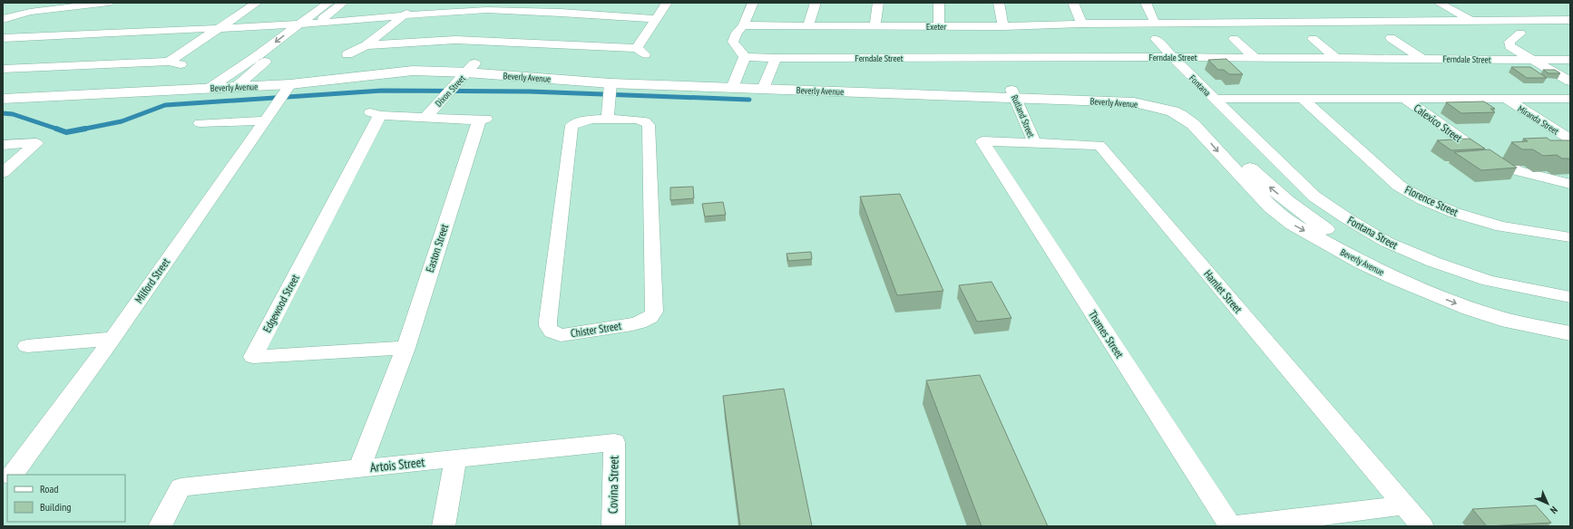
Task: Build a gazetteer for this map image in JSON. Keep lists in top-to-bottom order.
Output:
{
  "streets": {
    "street": [
      "Exeter",
      "Ferndale Street",
      "Beverly Avenue",
      "Fontana",
      "Dixon Street",
      "Rutland Street",
      "Miranda Street",
      "Calexico Street",
      "Florence Street",
      "Fontana Street",
      "Easton Street",
      "Milford Street",
      "Hamlet Street",
      "Edgewood Street",
      "Chister Street",
      "Thames Street",
      "Artois Street",
      "Covina Street"
    ]
  },
  "crossings": [
    ["Ferndale Street", "Fontana"],
    ["Beverly Avenue", "Dixon Street"],
    ["Beverly Avenue", "Rutland Street"],
    ["Beverly Avenue", "Milford Street"],
    ["Fontana", "Fontana Street"],
    ["Dixon Street", "Easton Street"],
    ["Rutland Street", "Hamlet Street"],
    ["Easton Street", "Edgewood Street"],
    ["Easton Street", "Artois Street"],
    ["Hamlet Street", "Thames Street"],
    ["Artois Street", "Covina Street"]
  ],
  "legend": ["Road", "Building"],
  "north": "bottom right"
}
